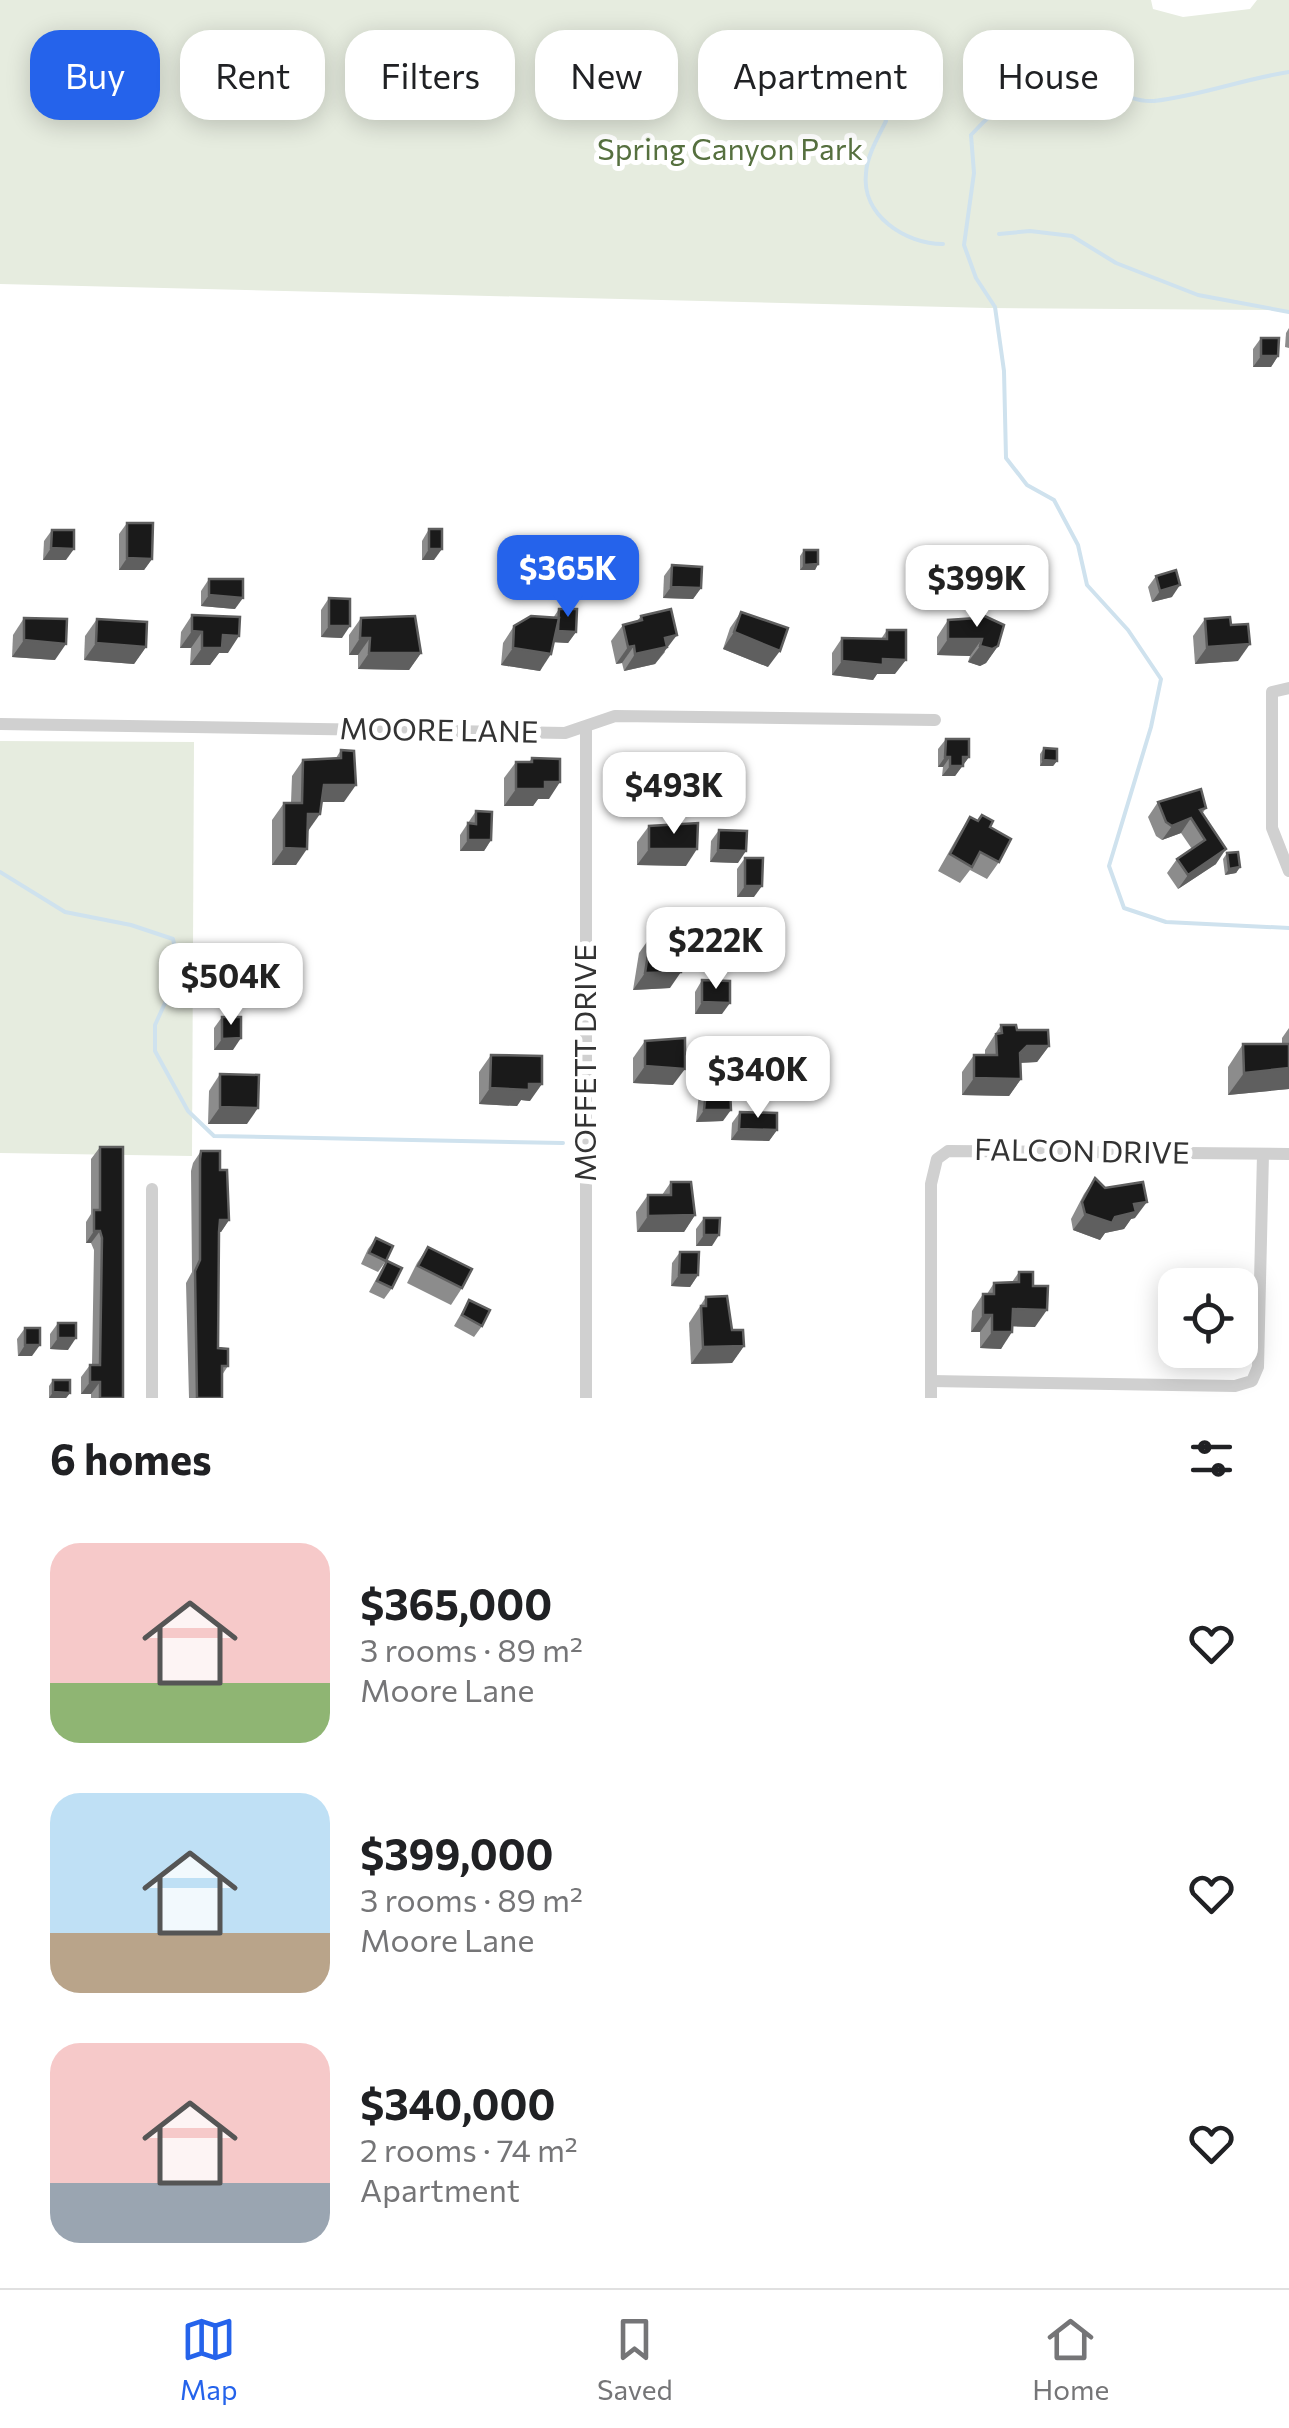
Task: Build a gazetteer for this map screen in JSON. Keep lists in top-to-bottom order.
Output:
{
  "streets": {
    "street": ["MOORE LANE", "MOFFETT DRIVE", "FALCON DRIVE"]
  },
  "crossings": [
    ["MOORE LANE", "MOFFETT DRIVE"]
  ],
  "parks": ["Spring Canyon Park"],
  "page": {
    "chip": [
      "Buy",
      "Rent",
      "Filters",
      "New",
      "Apartment",
      "House"
    ],
    "price": [
      "$365K",
      "$399K",
      "$493K",
      "$222K",
      "$504K",
      "$340K"
    ],
    "heading": "6 homes",
    "list": [
      {
        "name": "$365,000",
        "note": "3 rooms · 89 m² · Moore Lane"
      },
      {
        "name": "$399,000",
        "note": "3 rooms · 89 m² · Moore Lane"
      },
      {
        "name": "$340,000",
        "note": "2 rooms · 74 m² · Apartment"
      }
    ],
    "tabs": ["Map", "Saved", "Home"]
  }
}
